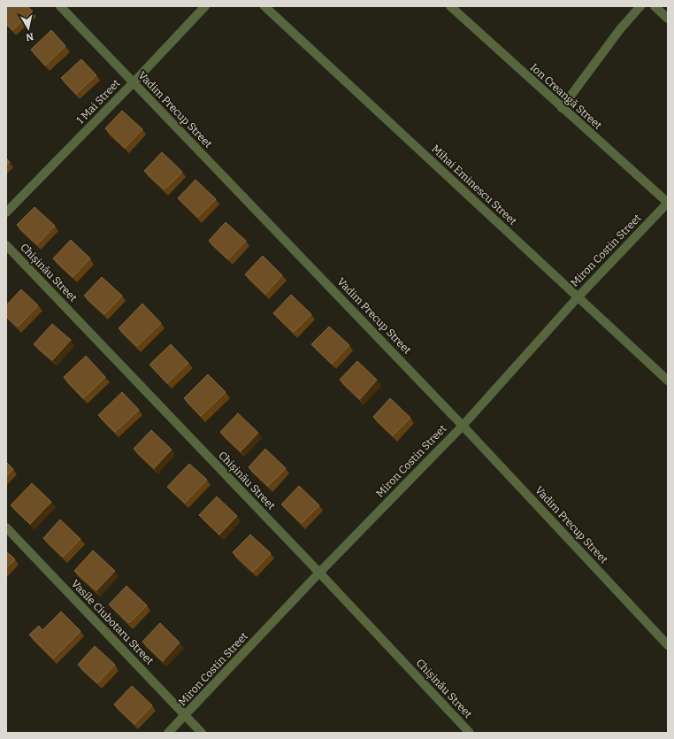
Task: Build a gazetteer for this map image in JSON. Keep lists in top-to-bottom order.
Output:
{
  "streets": {
    "street": [
      "Ion Creangă Street",
      "1 Mai Street",
      "Vadim Precup Street",
      "Mihai Eminescu Street",
      "Miron Costin Street",
      "Chișinău Street",
      "Vasile Ciubotaru Street"
    ]
  },
  "crossings": [
    ["Ion Creangă Street", "Miron Costin Street"],
    ["1 Mai Street", "Vadim Precup Street"],
    ["Vadim Precup Street", "Miron Costin Street"],
    ["Mihai Eminescu Street", "Miron Costin Street"],
    ["Miron Costin Street", "Chișinău Street"],
    ["Miron Costin Street", "Vasile Ciubotaru Street"]
  ],
  "north": "bottom"
}
